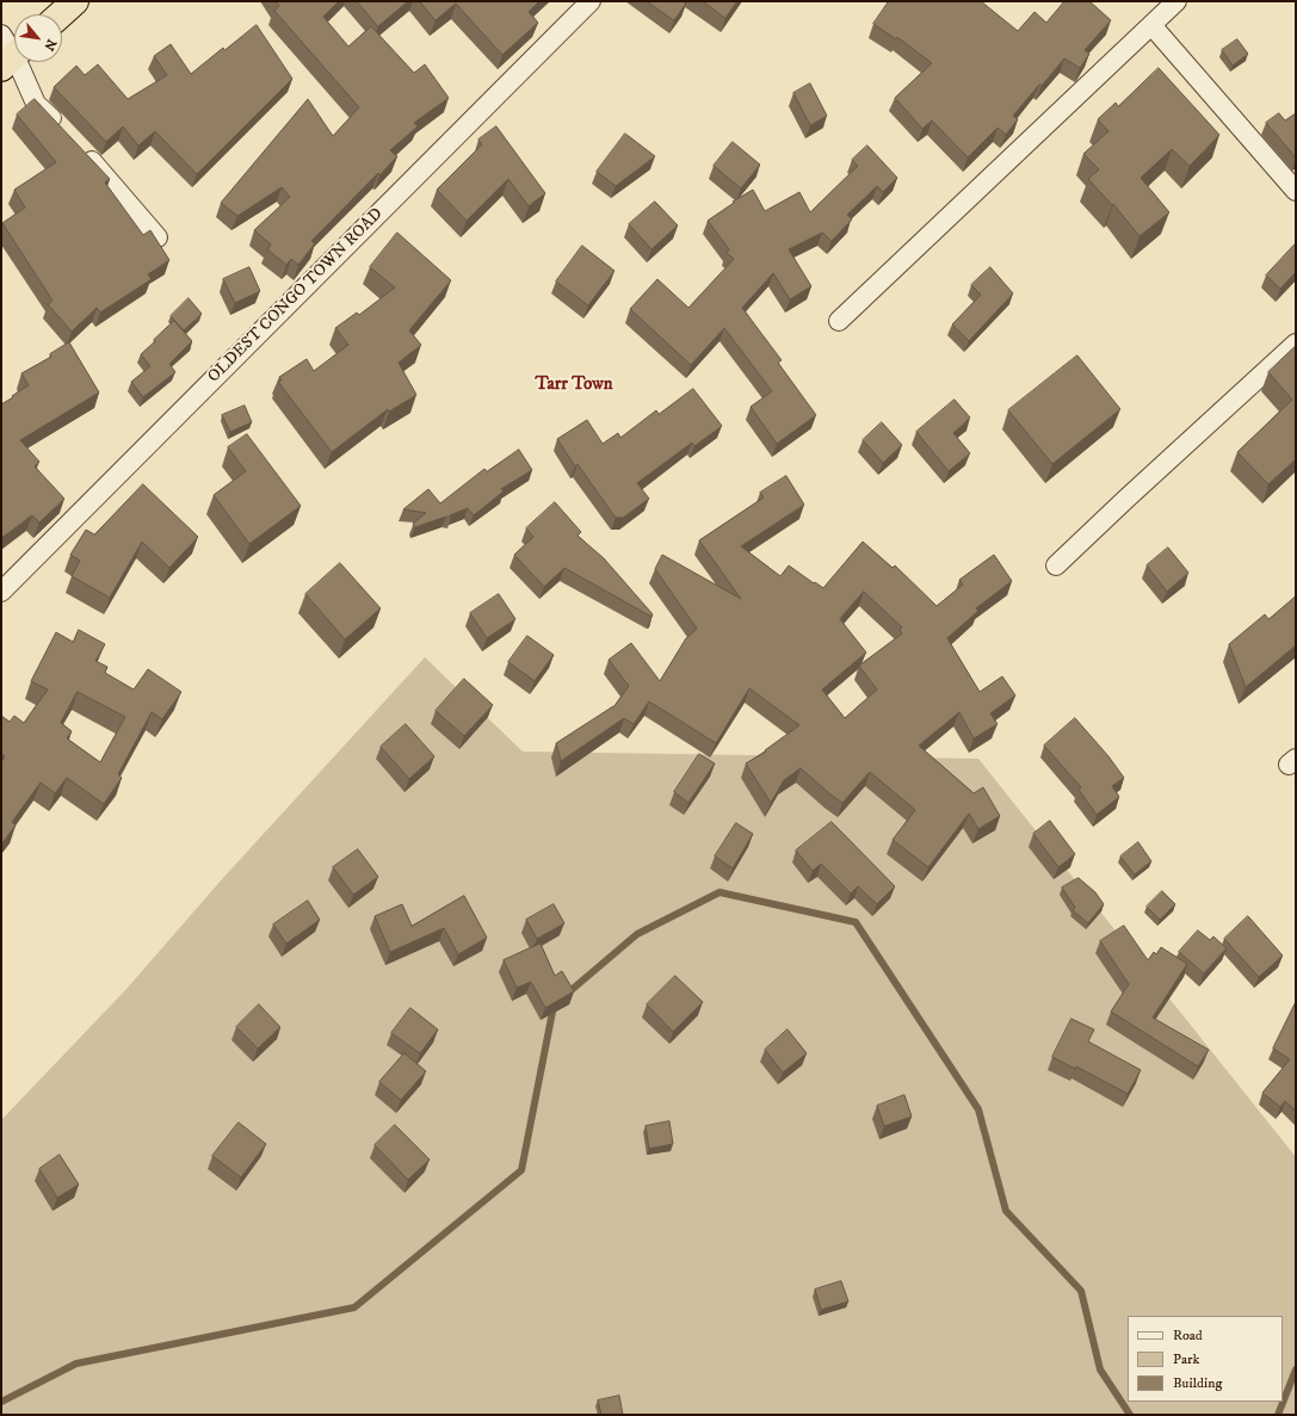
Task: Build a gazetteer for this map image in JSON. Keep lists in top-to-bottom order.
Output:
{
  "streets": {
    "street": ["OLDEST CONGO TOWN ROAD"]
  },
  "districts": ["Tarr Town"],
  "legend": ["Road", "Park", "Building"],
  "north": "bottom right"
}
